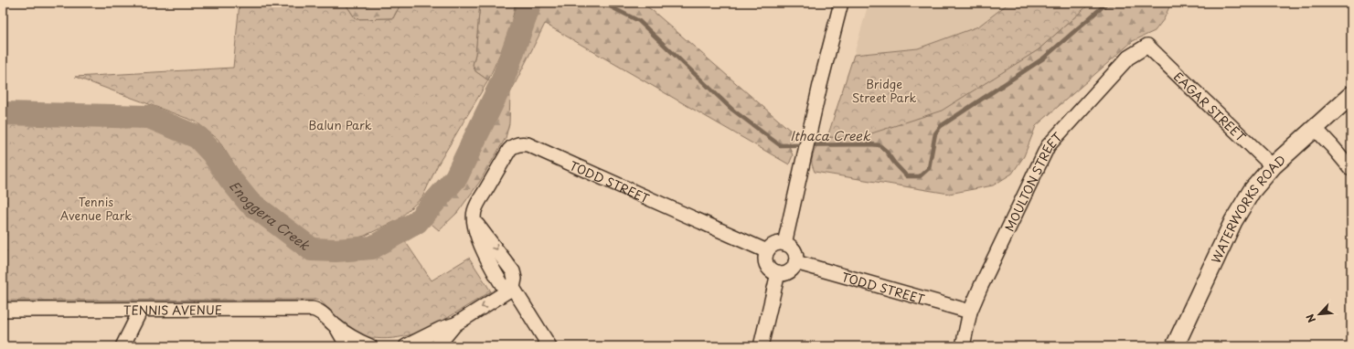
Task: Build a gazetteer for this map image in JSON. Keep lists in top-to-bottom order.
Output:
{
  "streets": {
    "main road": ["WATERWORKS ROAD"],
    "street": [
      "EAGAR STREET",
      "TODD STREET",
      "MOULTON STREET",
      "TENNIS AVENUE"
    ]
  },
  "crossings": [
    ["EAGAR STREET", "MOULTON STREET"],
    ["EAGAR STREET", "WATERWORKS ROAD"],
    ["TODD STREET", "MOULTON STREET"]
  ],
  "water": ["Ithaca Creek", "Enoggera Creek"],
  "parks": ["Bridge Street Park", "Balun Park", "Tennis Avenue Park"],
  "north": "bottom left"
}
